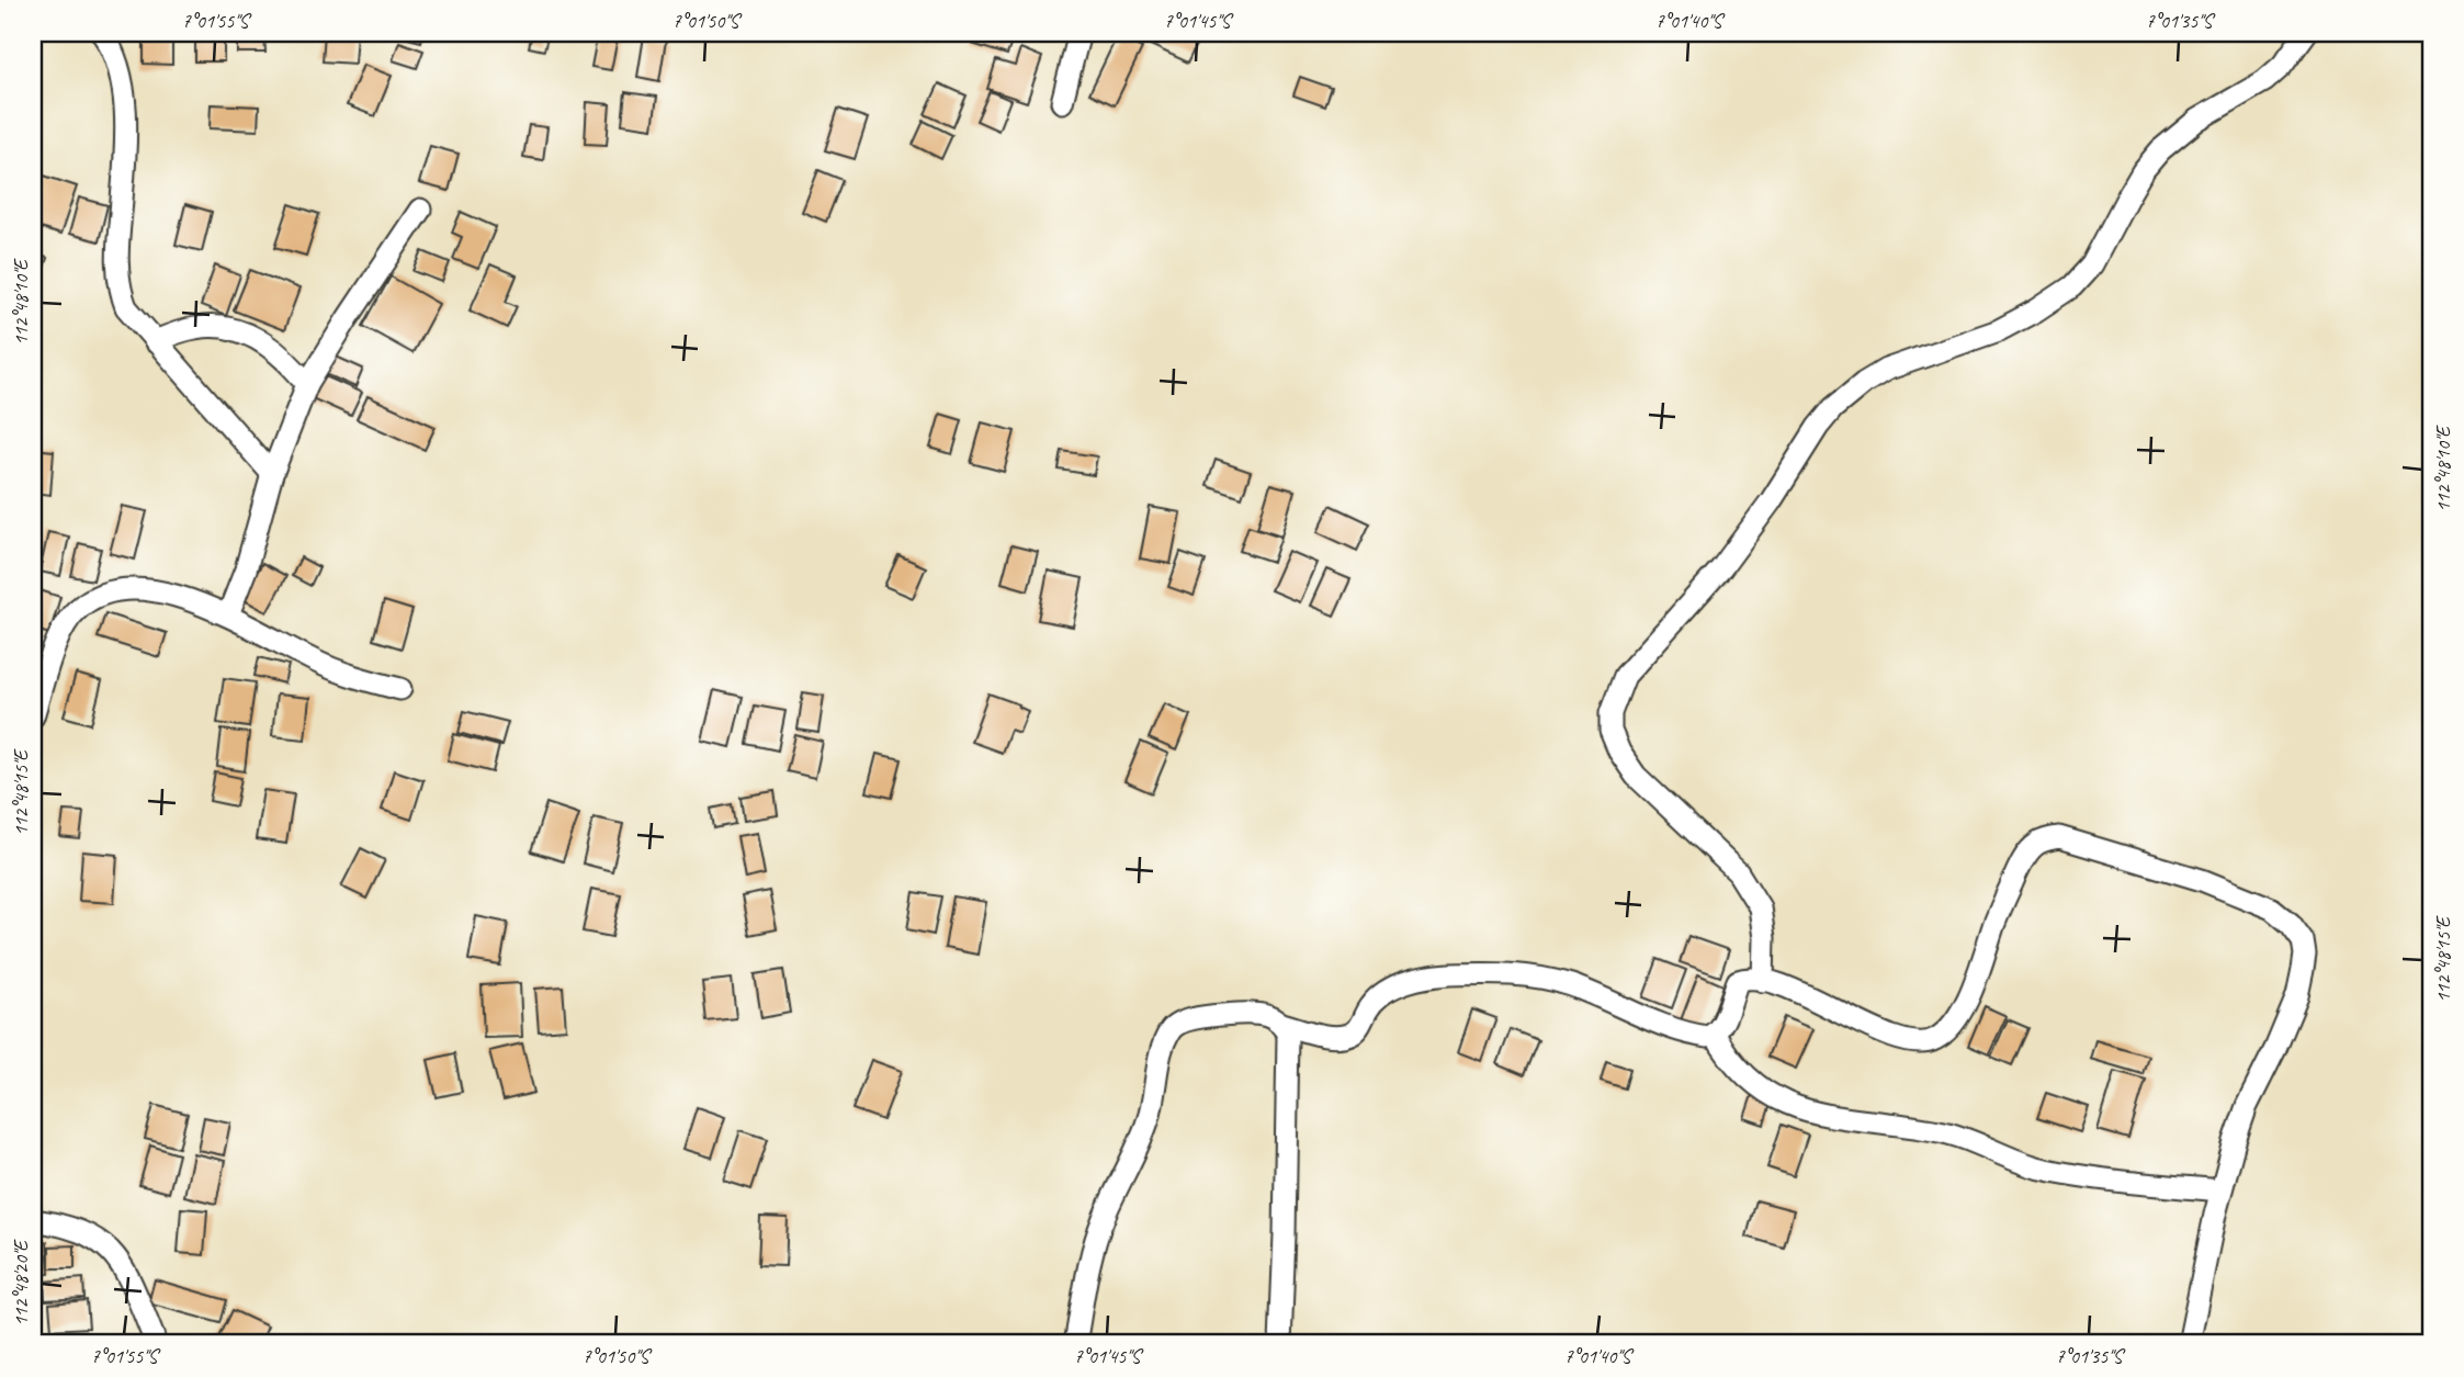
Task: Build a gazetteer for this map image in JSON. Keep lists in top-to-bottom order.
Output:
{
  "coordinates": [
    "7°01'55\"S",
    "7°01'50\"S",
    "7°01'45\"S",
    "7°01'40\"S",
    "7°01'35\"S",
    "112°48'10\"E",
    "112°48'15\"E",
    "112°48'20\"E"
  ]
}
